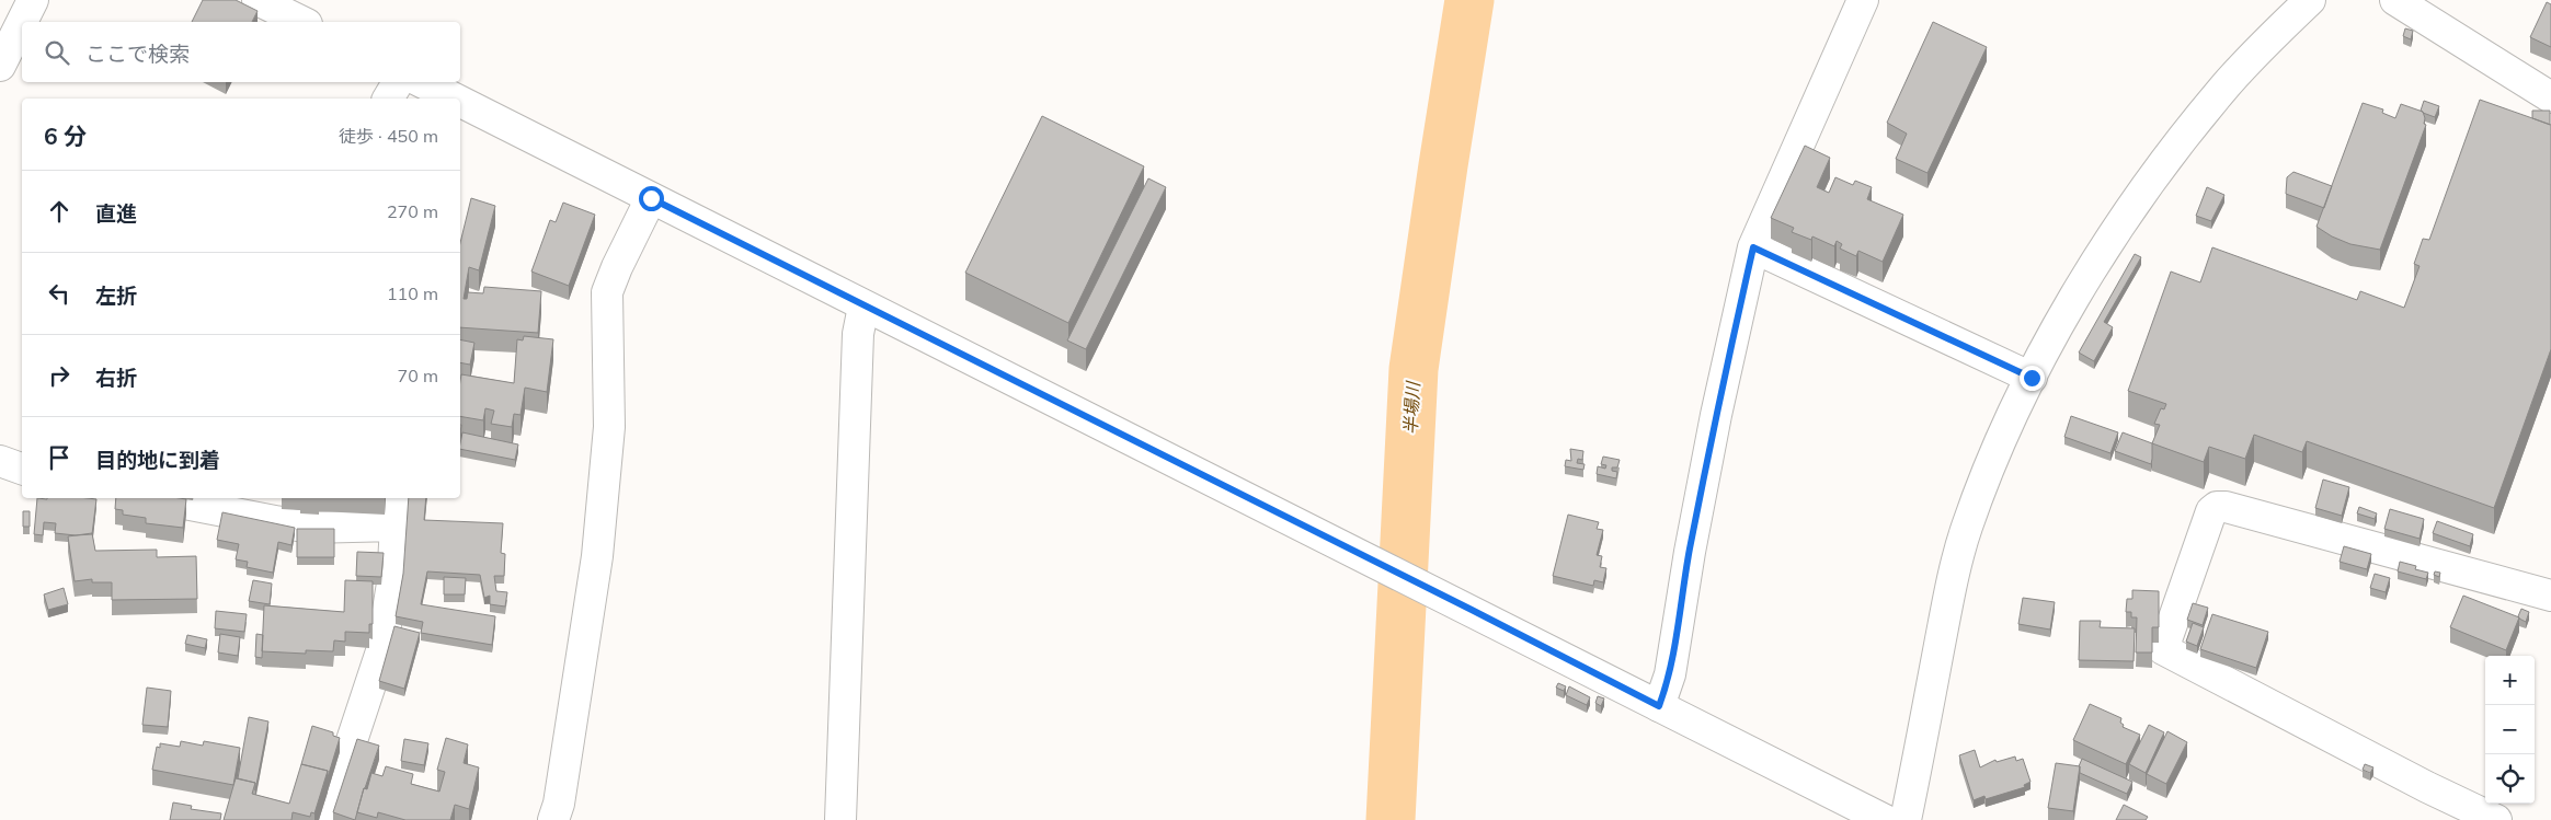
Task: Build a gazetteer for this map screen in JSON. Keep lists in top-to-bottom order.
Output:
{
  "water": ["半場川"],
  "page": {
    "search": "ここで検索",
    "heading": ["6 分", "徒歩 · 450 m"],
    "list": [
      ["直進", "270 m"],
      ["左折", "110 m"],
      ["右折", "70 m"],
      "目的地に到着"
    ],
    "map_buttons": ["+", "−"]
  }
}
